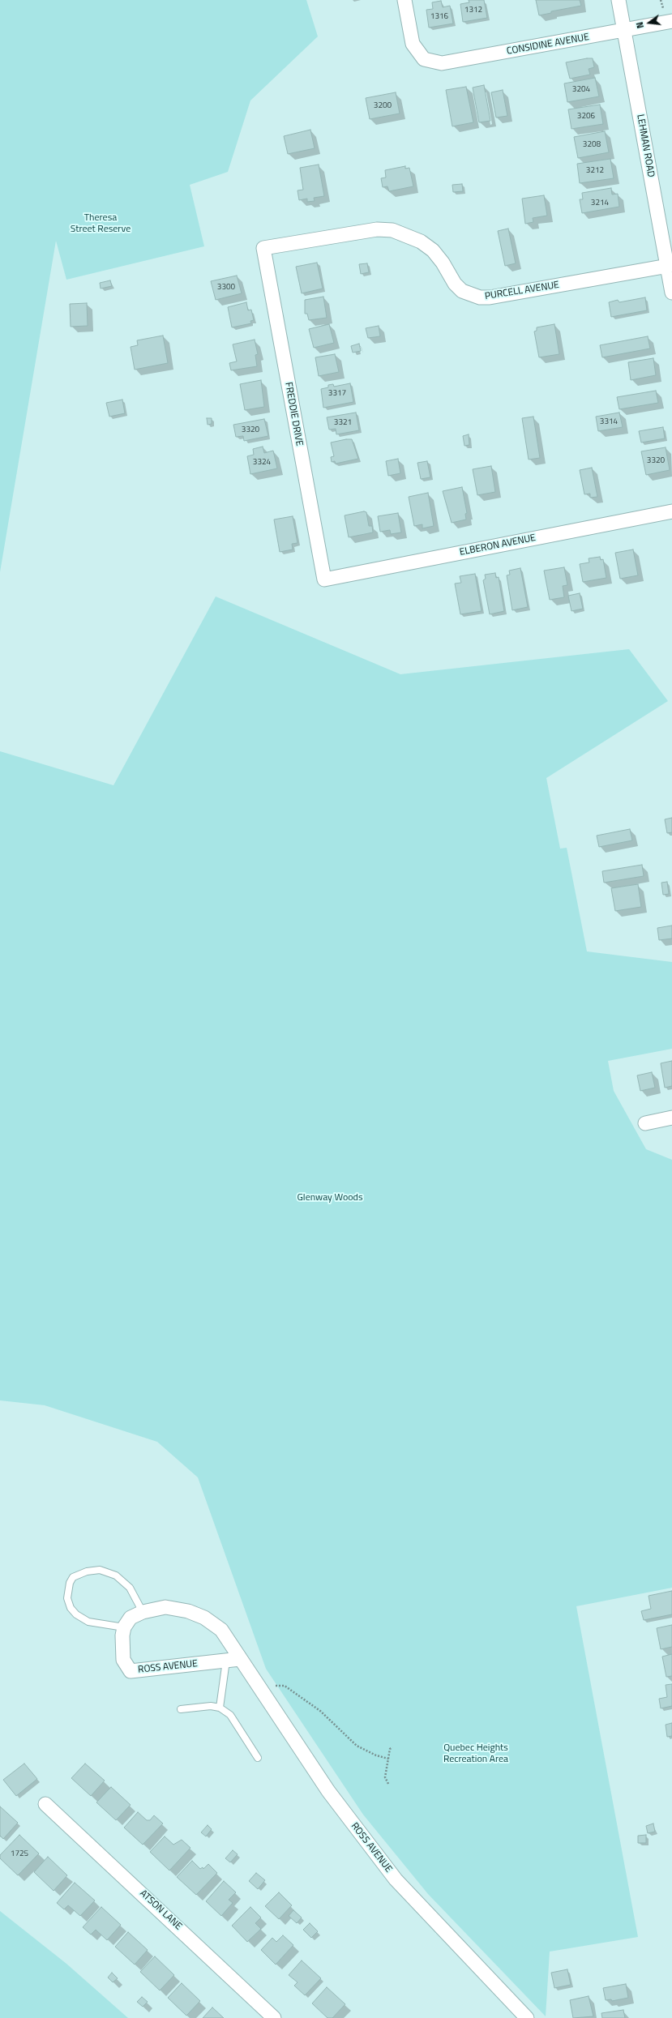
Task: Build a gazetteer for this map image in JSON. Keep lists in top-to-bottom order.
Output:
{
  "streets": {
    "street": [
      "CONSIDINE AVENUE",
      "LEHMAN ROAD",
      "PURCELL AVENUE",
      "FREDDIE DRIVE",
      "ELBERON AVENUE",
      "ROSS AVENUE",
      "ATSON LANE"
    ]
  },
  "crossings": [
    ["CONSIDINE AVENUE", "LEHMAN ROAD"],
    ["LEHMAN ROAD", "PURCELL AVENUE"],
    ["PURCELL AVENUE", "FREDDIE DRIVE"],
    ["FREDDIE DRIVE", "ELBERON AVENUE"]
  ],
  "parks": ["Theresa Street Reserve", "Glenway Woods", "Quebec Heights Recreation Area"],
  "house_numbers": [
    "1312",
    "1316",
    "3204",
    "3200",
    "3206",
    "3208",
    "3212",
    "3214",
    "3300",
    "3317",
    "3314",
    "3321",
    "3320",
    "3320",
    "3324",
    "1725"
  ],
  "north": "left"
}
